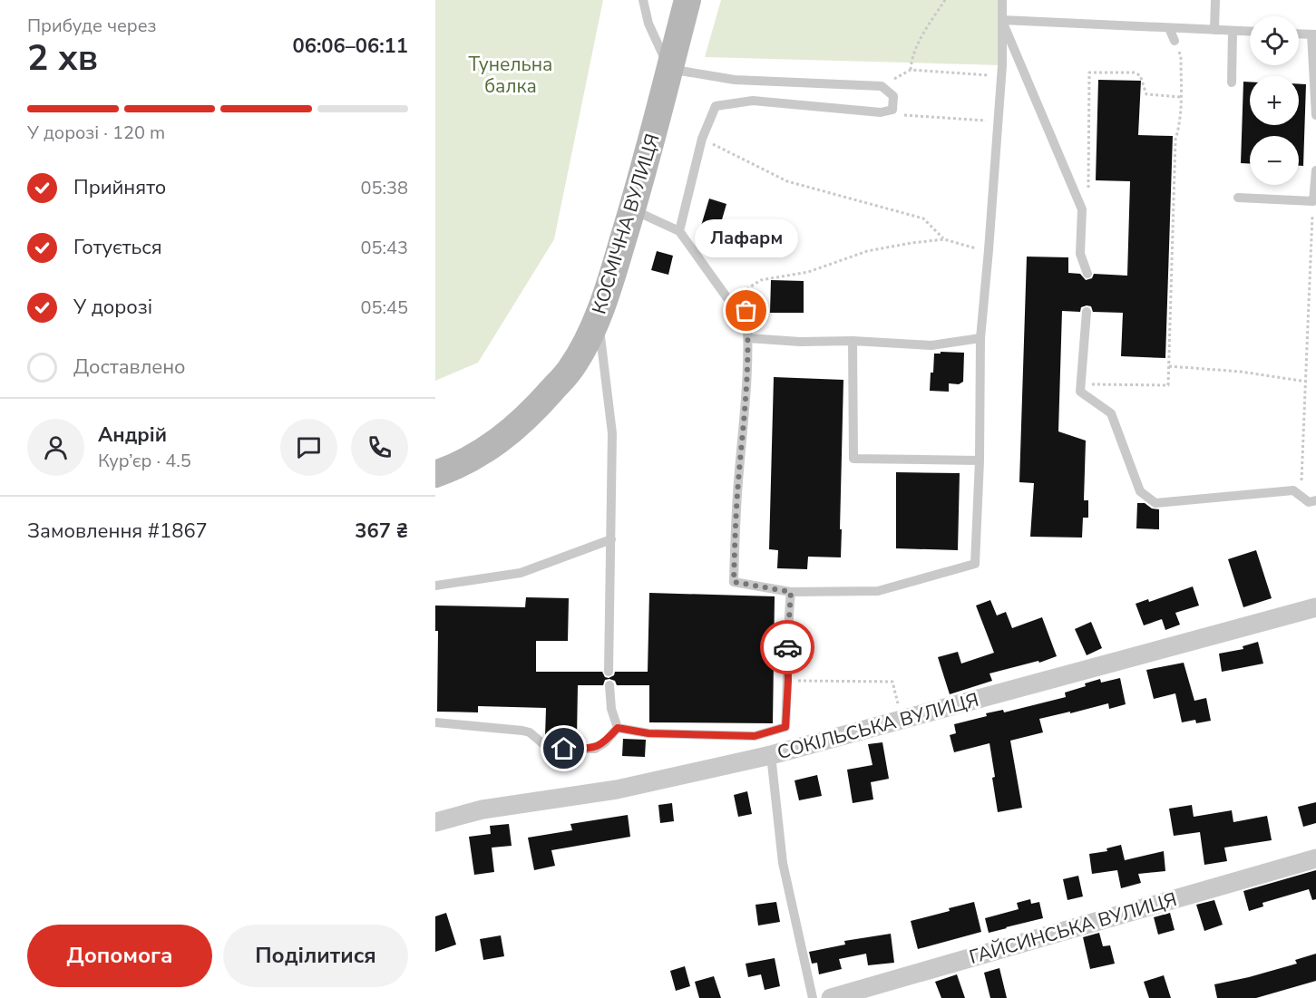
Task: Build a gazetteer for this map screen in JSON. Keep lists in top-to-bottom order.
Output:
{
  "streets": {
    "main road": ["КОСМІЧНА ВУЛИЦЯ"],
    "street": ["СОКІЛЬСЬКА ВУЛИЦЯ", "ГАЙСИНСЬКА ВУЛИЦЯ"]
  },
  "parks": ["Тунельна балка"],
  "places": ["Лафарм"],
  "page": {
    "heading": ["2 хв", "Прибуде через", "06:06–06:11"],
    "panel": [
      "Андрій",
      "Кур’єр · 4.5",
      "Замовлення #1867",
      "367 ₴"
    ],
    "map_buttons": ["+", "−"],
    "bar": "У дорозі · 120 m",
    "list": [
      ["Прийнято", "05:38"],
      ["Готується", "05:43"],
      ["У дорозі", "05:45"],
      "Доставлено"
    ],
    "bubble": "Лафарм",
    "buttons": ["Допомога", "Поділитися"]
  }
}
